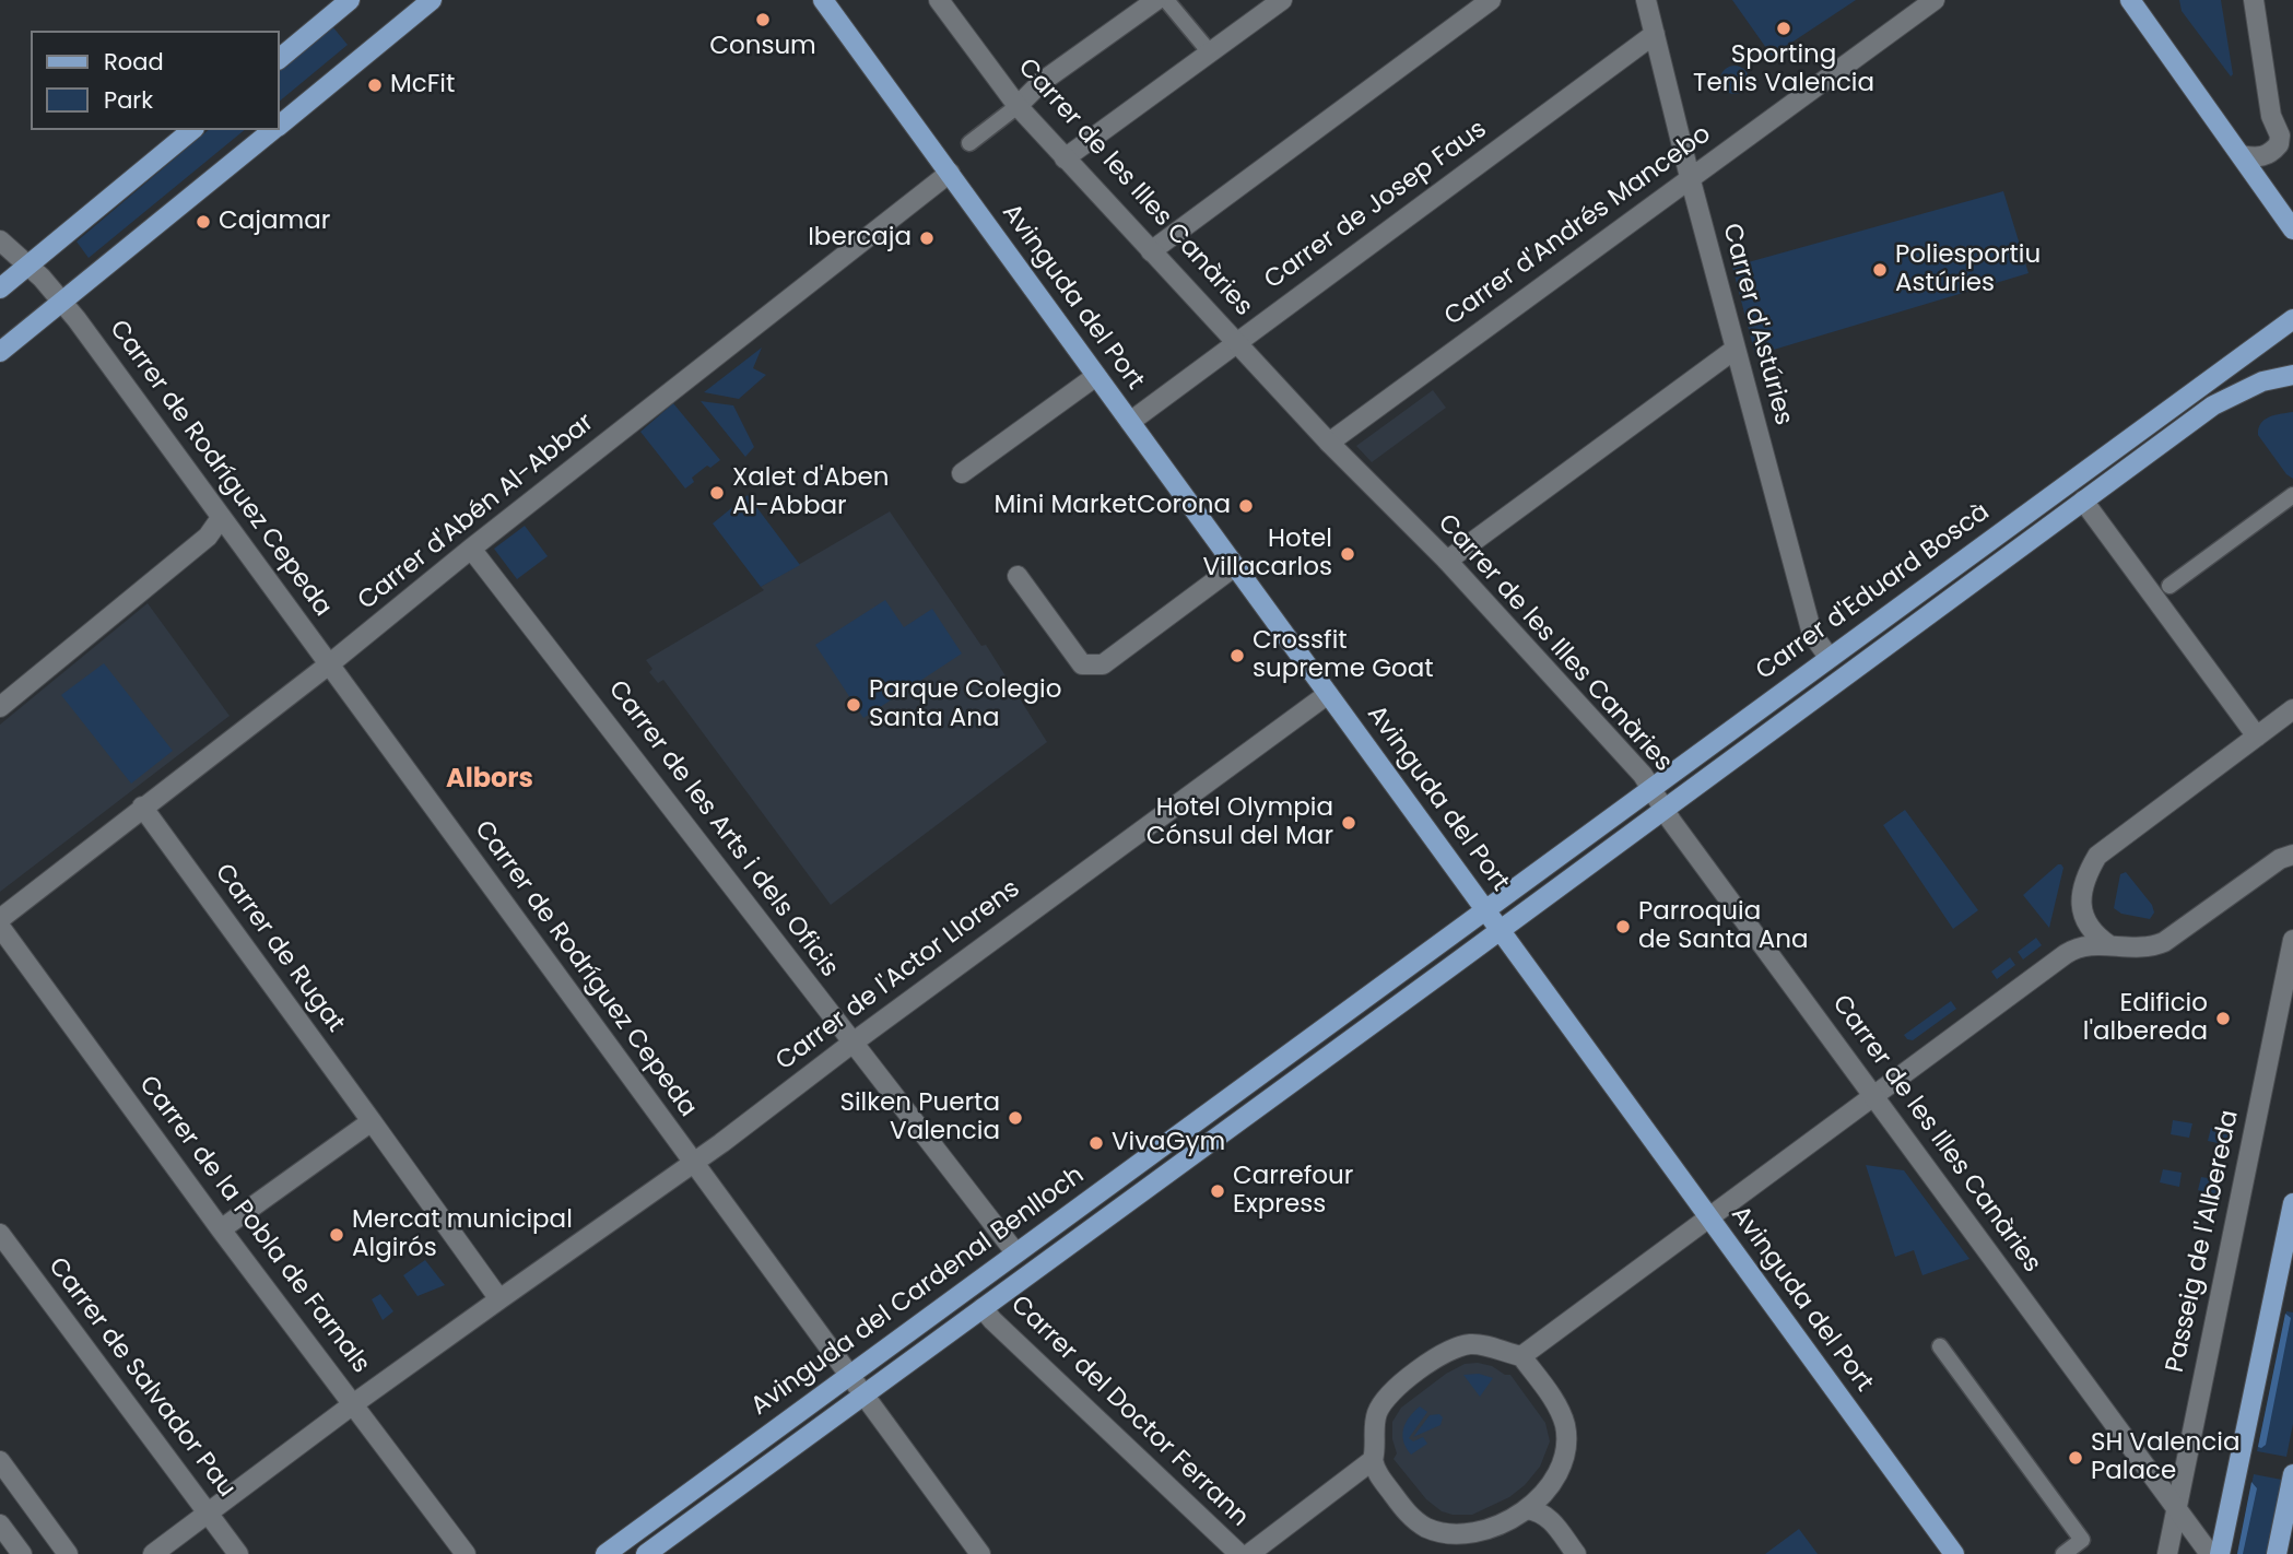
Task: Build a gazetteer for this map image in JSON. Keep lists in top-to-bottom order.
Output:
{
  "streets": {
    "main road": ["Avinguda del Port", "Carrer d'Eduard Boscà", "Avinguda del Cardenal Benlloch"],
    "street": [
      "Carrer de les Illes Canàries",
      "Carrer de Josep Faus",
      "Carrer d'Andrés Mancebo",
      "Carrer d'Astúries",
      "Carrer de Rodríguez Cepeda",
      "Carrer d'Abén Al-Abbar",
      "Carrer de les Arts i dels Oficis",
      "Carrer de Rugat",
      "Carrer de l'Actor Llorens",
      "Carrer de la Pobla de Farnals",
      "Passeig de l'Albereda",
      "Carrer de Salvador Pau",
      "Carrer del Doctor Ferrann"
    ]
  },
  "crossings": [
    ["Carrer de les Illes Canàries", "Carrer de Josep Faus"],
    ["Carrer de les Illes Canàries", "Carrer d'Andrés Mancebo"],
    ["Carrer de les Illes Canàries", "Carrer d'Eduard Boscà"],
    ["Carrer de les Illes Canàries", "Passeig de l'Albereda"],
    ["Carrer de Josep Faus", "Avinguda del Port"],
    ["Carrer de Josep Faus", "Carrer d'Astúries"],
    ["Carrer d'Andrés Mancebo", "Carrer d'Astúries"],
    ["Avinguda del Port", "Carrer d'Abén Al-Abbar"],
    ["Avinguda del Port", "Carrer d'Eduard Boscà"],
    ["Avinguda del Port", "Carrer de l'Actor Llorens"],
    ["Avinguda del Port", "Avinguda del Cardenal Benlloch"],
    ["Carrer d'Astúries", "Carrer d'Eduard Boscà"],
    ["Carrer de Rodríguez Cepeda", "Carrer d'Abén Al-Abbar"],
    ["Carrer de Rodríguez Cepeda", "Carrer de l'Actor Llorens"],
    ["Carrer de Rodríguez Cepeda", "Avinguda del Cardenal Benlloch"],
    ["Carrer d'Abén Al-Abbar", "Carrer de les Arts i dels Oficis"],
    ["Carrer d'Abén Al-Abbar", "Carrer de Rugat"],
    ["Carrer d'Eduard Boscà", "Avinguda del Cardenal Benlloch"],
    ["Carrer de les Arts i dels Oficis", "Carrer de l'Actor Llorens"],
    ["Carrer de les Arts i dels Oficis", "Avinguda del Cardenal Benlloch"],
    ["Carrer de Rugat", "Carrer de l'Actor Llorens"],
    ["Carrer de l'Actor Llorens", "Carrer de la Pobla de Farnals"],
    ["Carrer de l'Actor Llorens", "Carrer de Salvador Pau"],
    ["Avinguda del Cardenal Benlloch", "Carrer del Doctor Ferrann"]
  ],
  "districts": ["Albors"],
  "places": [
    "Consum",
    "Sporting Tenis Valencia",
    "McFit",
    "Cajamar",
    "Ibercaja",
    "Poliesportiu Astúries",
    "Xalet d'Aben Al-Abbar",
    "Mini MarketCorona",
    "Hotel Villacarlos",
    "Crossfit supreme Goat",
    "Parque Colegio Santa Ana",
    "Hotel Olympia Cónsul del Mar",
    "Parroquia de Santa Ana",
    "Edificio l'albereda",
    "Silken Puerta Valencia",
    "VivaGym",
    "Carrefour Express",
    "Mercat municipal Algirós",
    "SH Valencia Palace"
  ],
  "legend": ["Road", "Park"]
}
